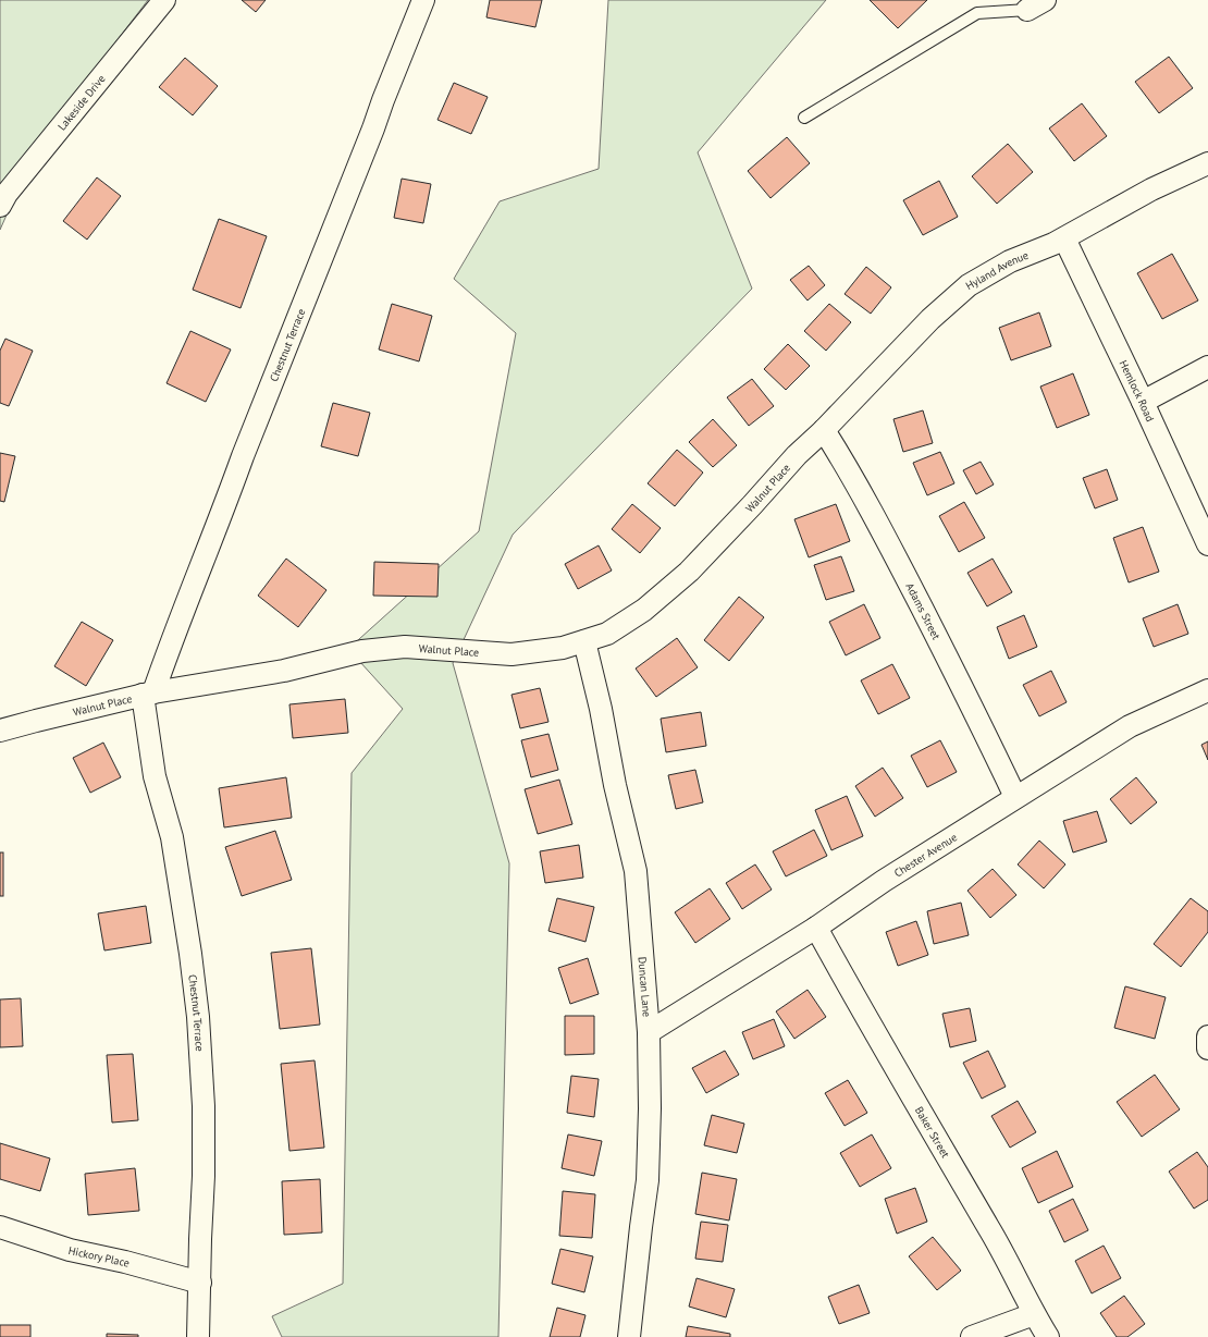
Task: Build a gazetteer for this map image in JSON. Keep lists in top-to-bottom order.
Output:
{
  "streets": {
    "street": [
      "Lakeside Drive",
      "Hyland Avenue",
      "Chestnut Terrace",
      "Hemlock Road",
      "Walnut Place",
      "Adams Street",
      "Chester Avenue",
      "Duncan Lane",
      "Baker Street",
      "Hickory Place"
    ]
  },
  "crossings": [
    ["Hyland Avenue", "Hemlock Road"],
    ["Hyland Avenue", "Walnut Place"],
    ["Hyland Avenue", "Adams Street"],
    ["Chestnut Terrace", "Walnut Place"],
    ["Chestnut Terrace", "Hickory Place"],
    ["Walnut Place", "Adams Street"],
    ["Walnut Place", "Duncan Lane"],
    ["Adams Street", "Chester Avenue"],
    ["Chester Avenue", "Duncan Lane"],
    ["Chester Avenue", "Baker Street"]
  ]
}
